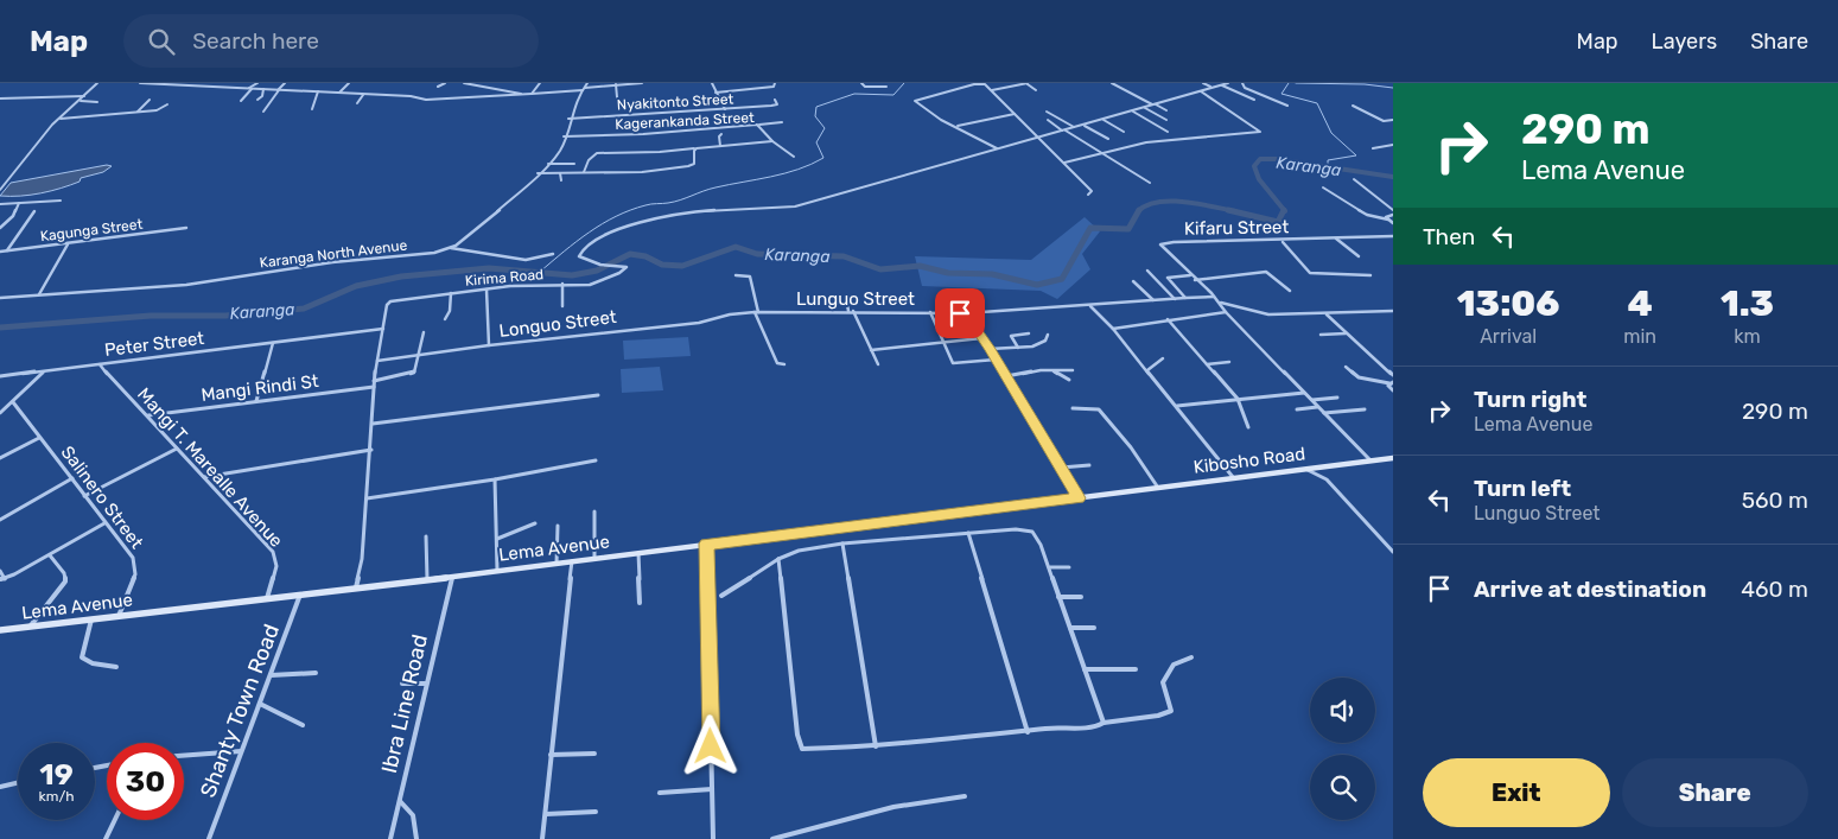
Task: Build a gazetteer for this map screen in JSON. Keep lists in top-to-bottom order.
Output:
{
  "streets": {
    "main road": ["Kibosho Road", "Lema Avenue"],
    "street": [
      "Nyakitonto Street",
      "Kagerankanda Street",
      "Kifaru Street",
      "Kagunga Street",
      "Karanga North Avenue",
      "Kirima Road",
      "Lunguo Street",
      "Longuo Street",
      "Peter Street",
      "Mangi Rindi St",
      "Mangi T. Marealle Avenue",
      "Salinero Street",
      "Ibra Line Road",
      "Shanty Town Road"
    ]
  },
  "crossings": [
    ["Nyakitonto Street", "Karanga North Avenue"],
    ["Kagerankanda Street", "Karanga North Avenue"],
    ["Kifaru Street", "Lunguo Street"],
    ["Kifaru Street", "Kibosho Road"],
    ["Kirima Road", "Peter Street"],
    ["Lunguo Street", "Longuo Street"],
    ["Peter Street", "Mangi T. Marealle Avenue"],
    ["Mangi Rindi St", "Mangi T. Marealle Avenue"],
    ["Kibosho Road", "Lema Avenue"],
    ["Mangi T. Marealle Avenue", "Lema Avenue"],
    ["Salinero Street", "Lema Avenue"],
    ["Lema Avenue", "Ibra Line Road"],
    ["Lema Avenue", "Shanty Town Road"]
  ],
  "water": ["Karanga"],
  "page": {
    "header": "Map",
    "search": "Search here",
    "nav": ["Map", "Layers", "Share"],
    "turn": ["290 m", "Lema Avenue"],
    "then": "Then",
    "eta": [
      "13:06",
      "Arrival",
      "4",
      "min",
      "1.3",
      "km"
    ],
    "list": [
      {
        "name": "Turn right",
        "note": "Lema Avenue",
        "value": "290 m"
      },
      {
        "name": "Turn left",
        "note": "Lunguo Street",
        "value": "560 m"
      },
      {
        "name": "Arrive at destination",
        "value": "460 m"
      }
    ],
    "speed": "19 km/h",
    "limit": "30",
    "buttons": ["Exit", "Share"]
  }
}
